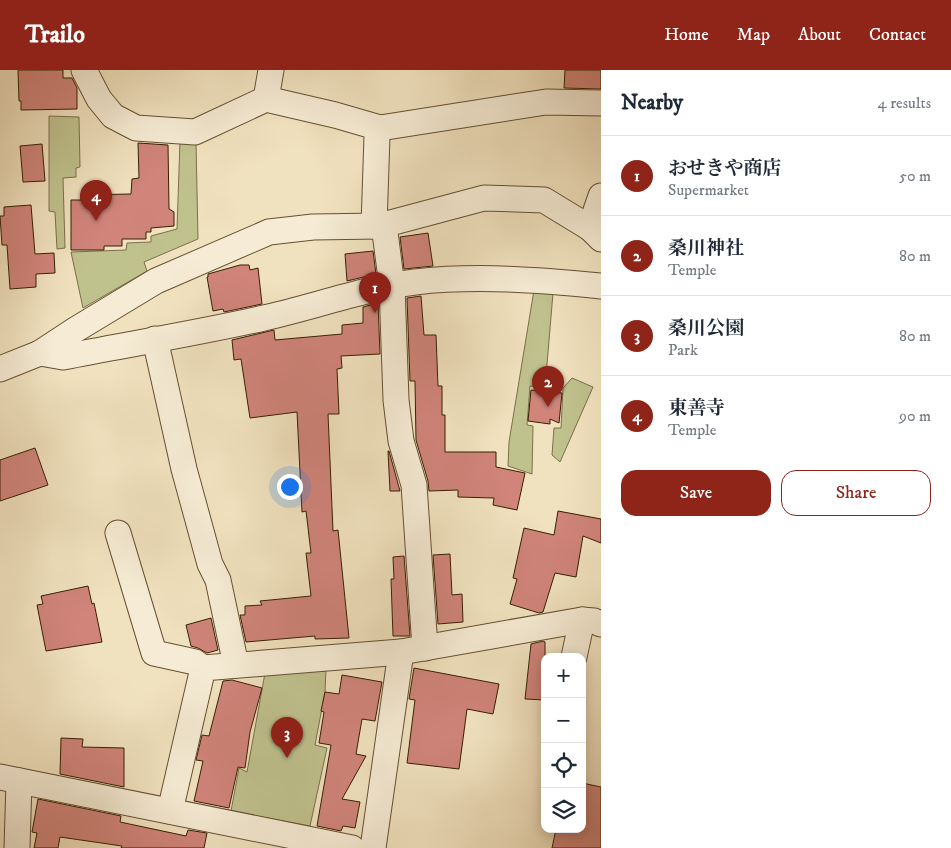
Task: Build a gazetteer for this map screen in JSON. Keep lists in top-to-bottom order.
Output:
{
  "page": {
    "header": "Trailo",
    "nav": [
      "Home",
      "Map",
      "About",
      "Contact"
    ],
    "heading": ["Nearby", "4 results"],
    "list": [
      {
        "mark": "1",
        "name": "おせきや商店",
        "note": "Supermarket",
        "value": "50 m"
      },
      {
        "mark": "2",
        "name": "桑川神社",
        "note": "Temple",
        "value": "80 m"
      },
      {
        "mark": "3",
        "name": "桑川公園",
        "note": "Park",
        "value": "80 m"
      },
      {
        "mark": "4",
        "name": "東善寺",
        "note": "Temple",
        "value": "90 m"
      }
    ],
    "pins": [
      "4",
      "1",
      "2",
      "3"
    ],
    "buttons": ["Save", "Share"],
    "map_buttons": ["+", "−"]
  }
}
